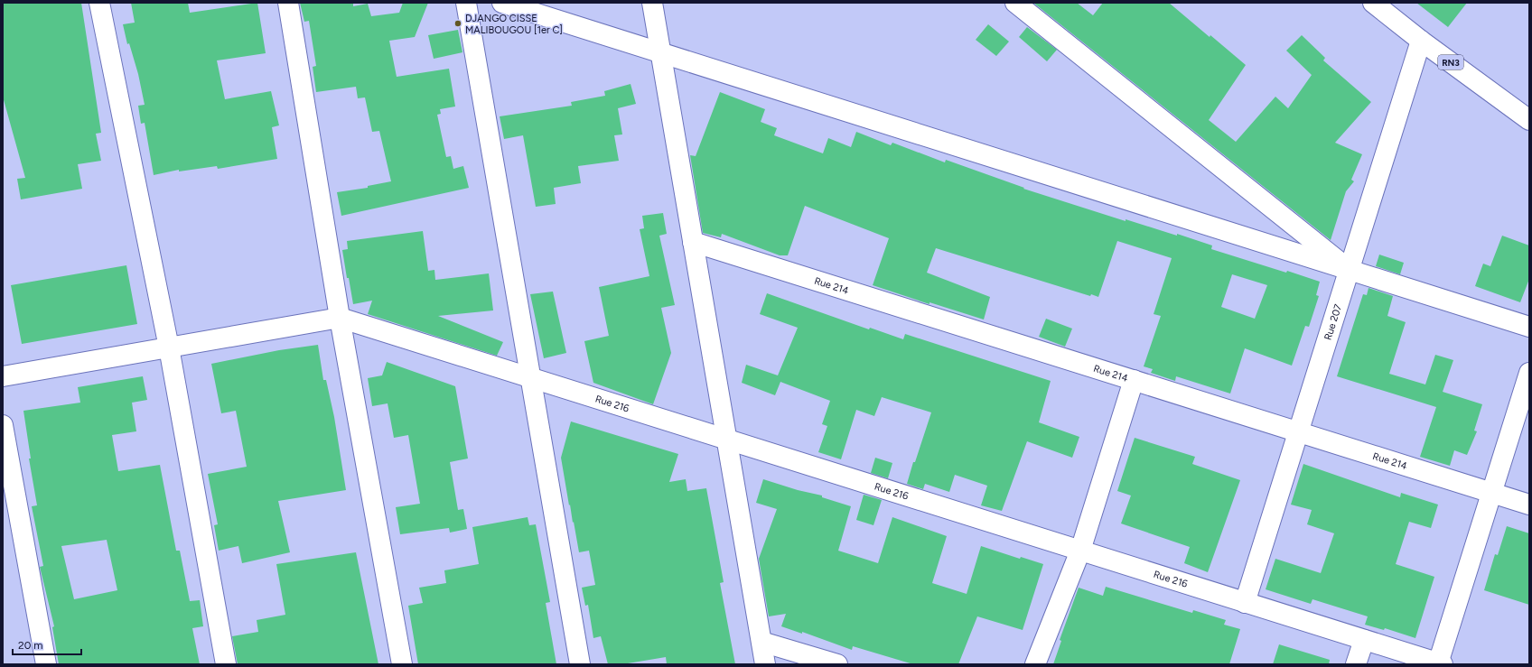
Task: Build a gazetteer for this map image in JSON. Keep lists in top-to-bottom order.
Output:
{
  "streets": {
    "main road": [
      "RN3",
      "Rue 214",
      "Rue 207",
      "Rue 216"
    ]
  },
  "crossings": [
    ["RN3", "Rue 207"],
    ["Rue 214", "Rue 207"],
    ["Rue 207", "Rue 216"]
  ],
  "places": ["DJANGO CISSE MALIBOUGOU [1er C]"],
  "scale_bar": "20 m"
}
